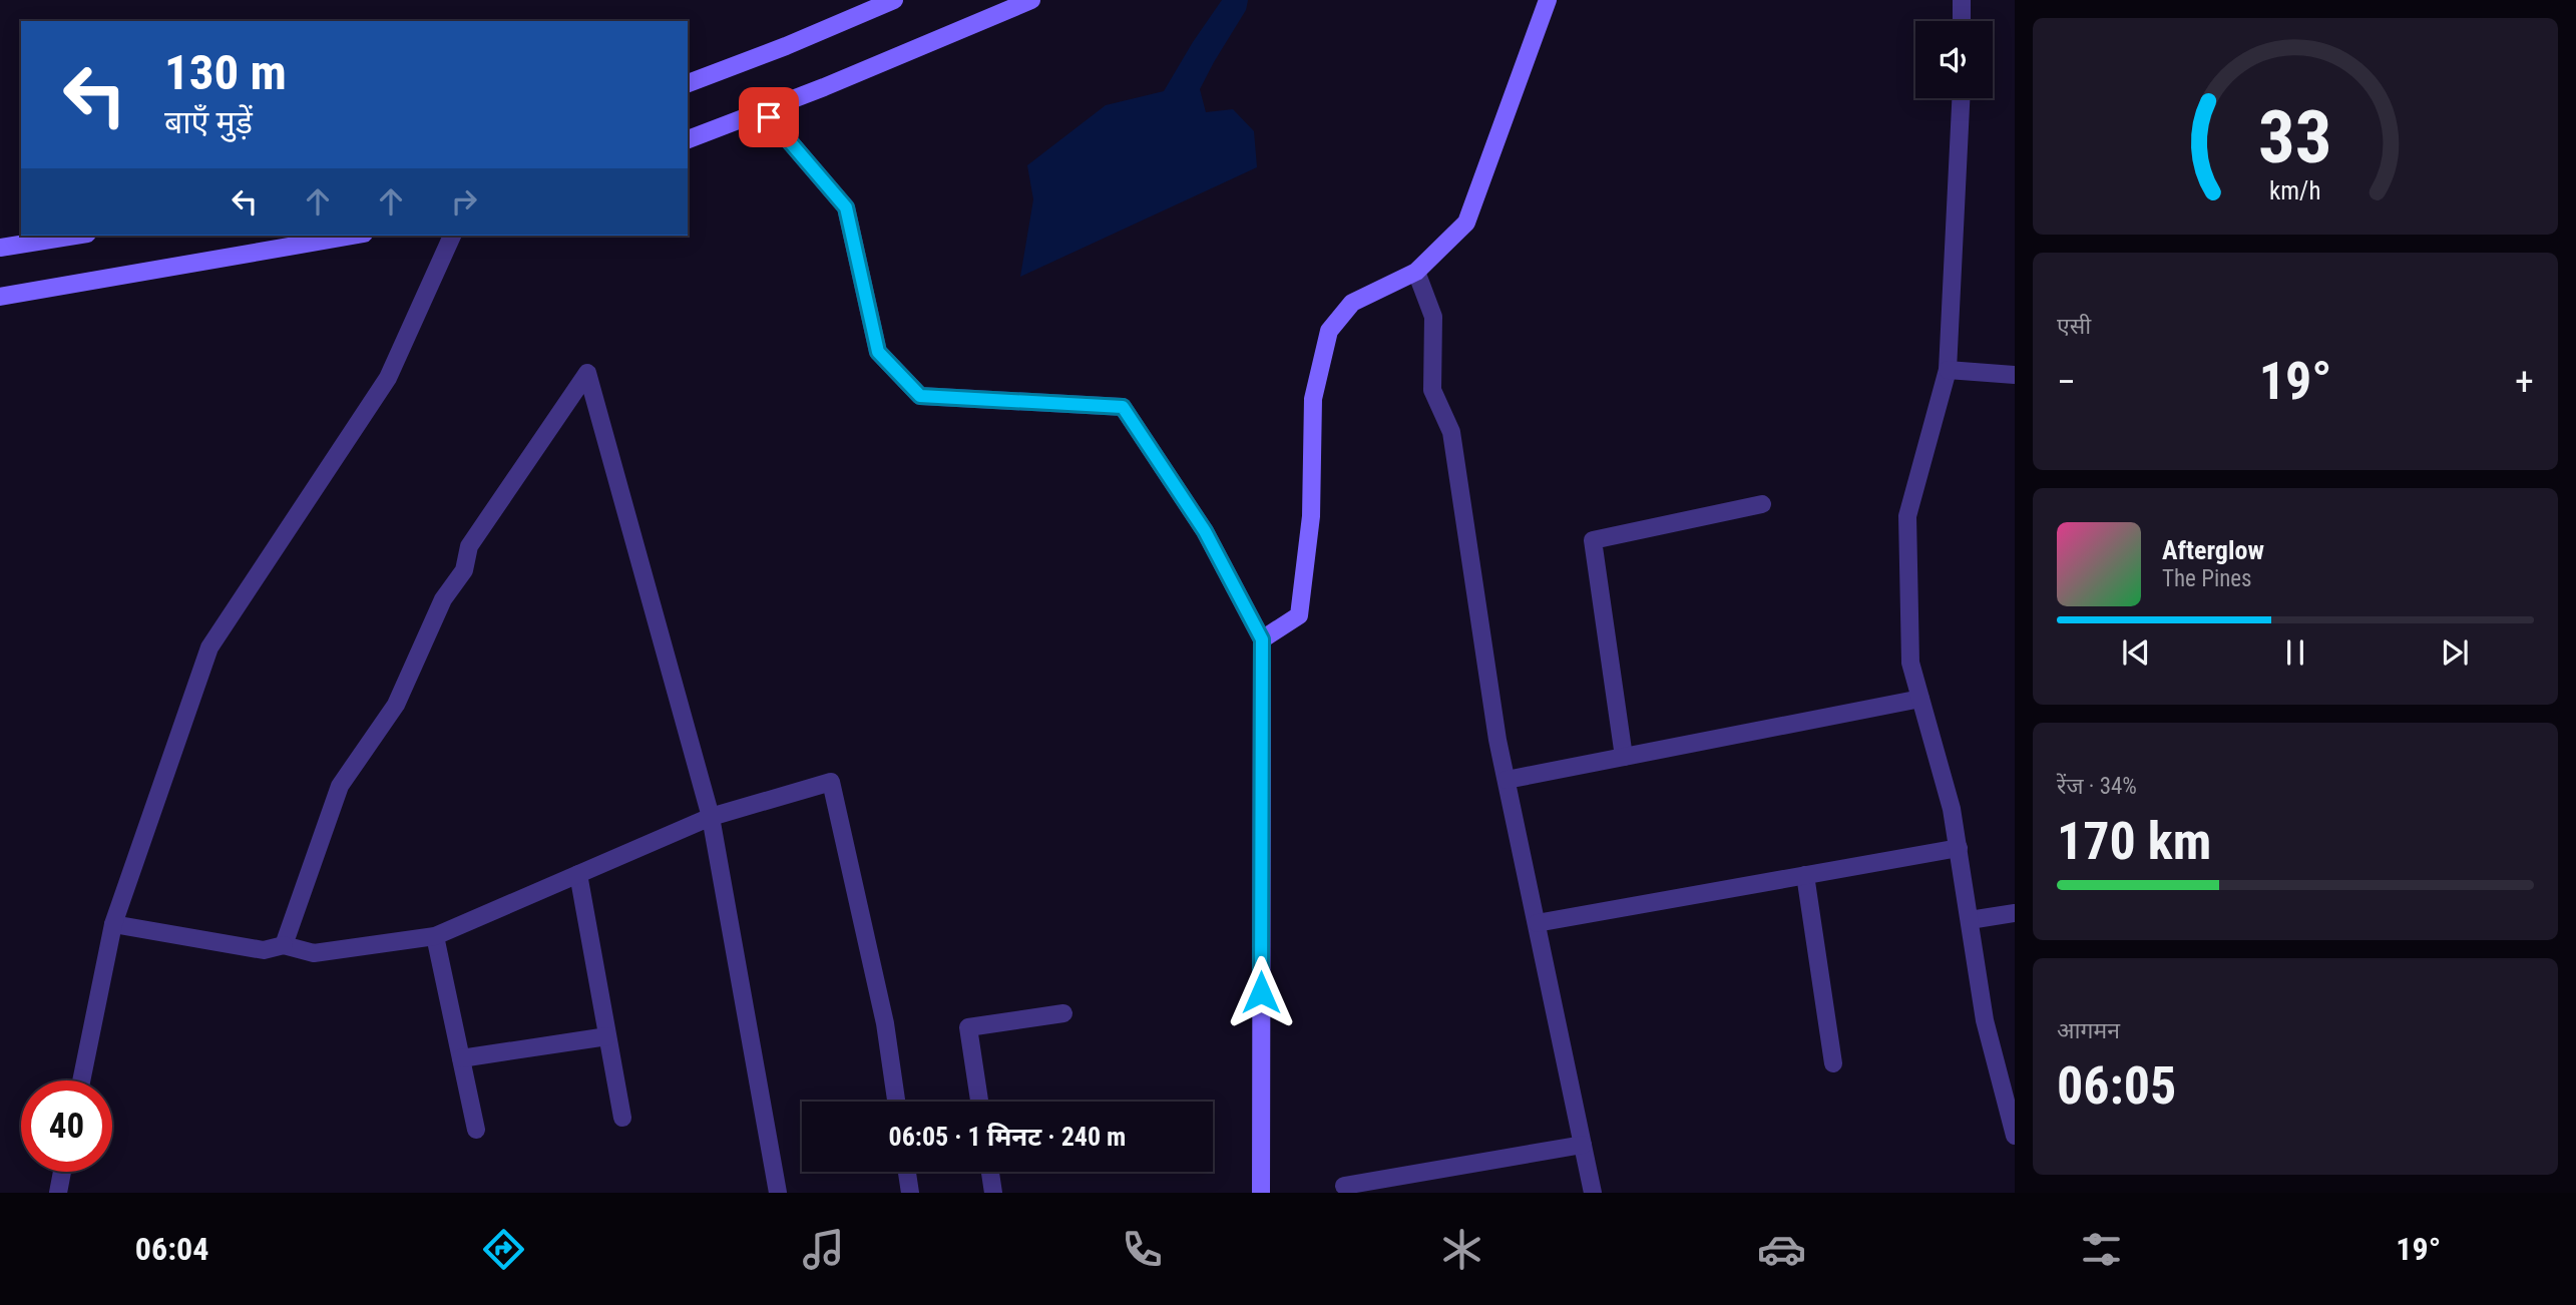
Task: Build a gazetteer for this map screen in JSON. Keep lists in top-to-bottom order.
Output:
{
  "page": {
    "turn": ["130 m", "बाएँ मुड़ें"],
    "tile": [
      "एसी",
      ["रेंज · 34%", "170 km"],
      ["आगमन", "06:05"]
    ],
    "heat": ["−", "19°", "+"],
    "song": ["Afterglow", "The Pines"],
    "limit": "40",
    "trip": "06:05 · 1 मिनट · 240 m",
    "tabs": ["06:04", "19°"],
    "gauge": ["33", "km/h"]
  }
}
